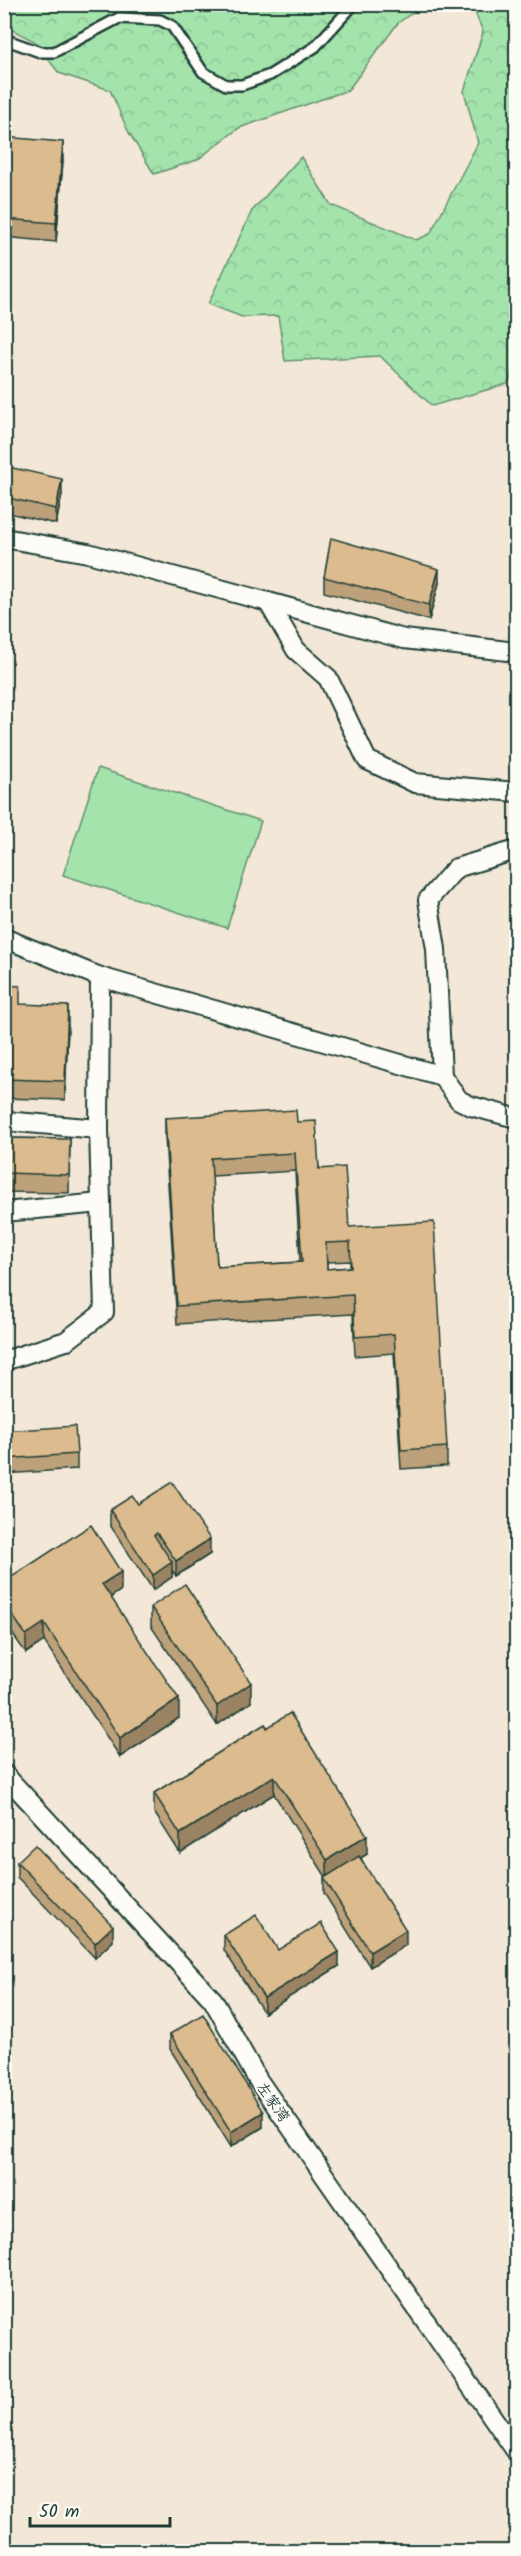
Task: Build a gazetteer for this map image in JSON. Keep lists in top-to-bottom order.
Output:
{
  "streets": {
    "street": ["左家湾"]
  },
  "scale_bar": "50 m"
}
